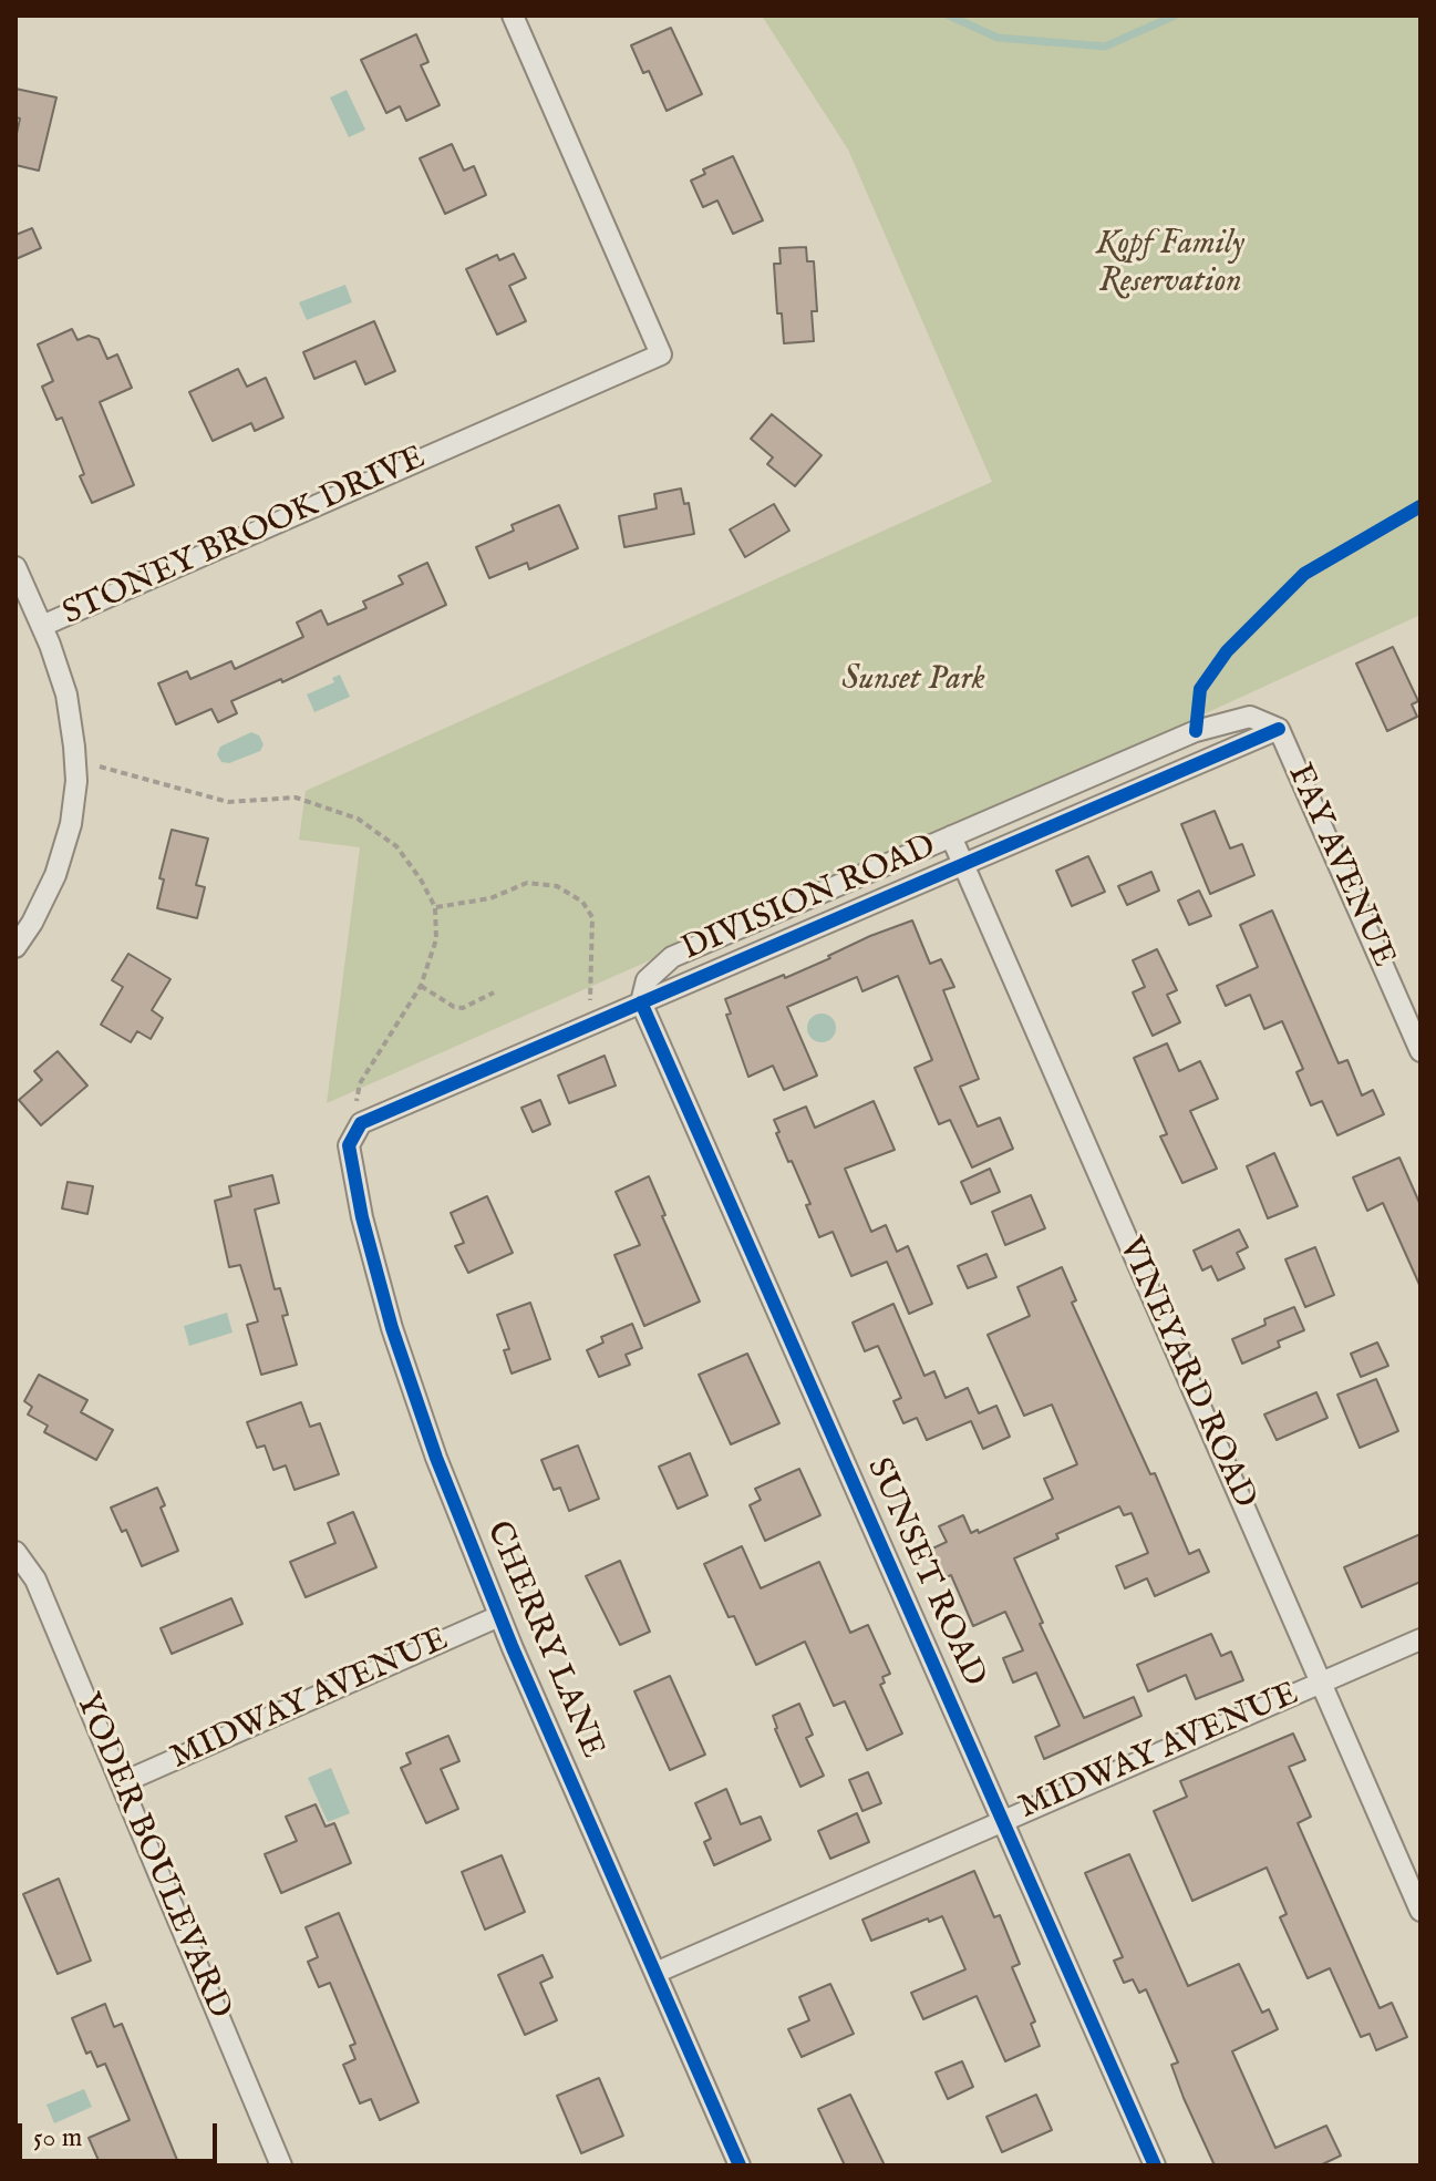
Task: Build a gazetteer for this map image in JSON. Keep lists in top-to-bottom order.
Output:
{
  "streets": {
    "street": [
      "STONEY BROOK DRIVE",
      "FAY AVENUE",
      "DIVISION ROAD",
      "VINEYARD ROAD",
      "SUNSET ROAD",
      "CHERRY LANE",
      "MIDWAY AVENUE",
      "YODER BOULEVARD"
    ]
  },
  "crossings": [
    ["FAY AVENUE", "DIVISION ROAD"],
    ["DIVISION ROAD", "VINEYARD ROAD"],
    ["DIVISION ROAD", "SUNSET ROAD"],
    ["DIVISION ROAD", "CHERRY LANE"],
    ["VINEYARD ROAD", "MIDWAY AVENUE"],
    ["SUNSET ROAD", "MIDWAY AVENUE"],
    ["CHERRY LANE", "MIDWAY AVENUE"],
    ["MIDWAY AVENUE", "YODER BOULEVARD"]
  ],
  "parks": ["Kopf Family Reservation", "Sunset Park"],
  "scale_bar": "50 m"
}
